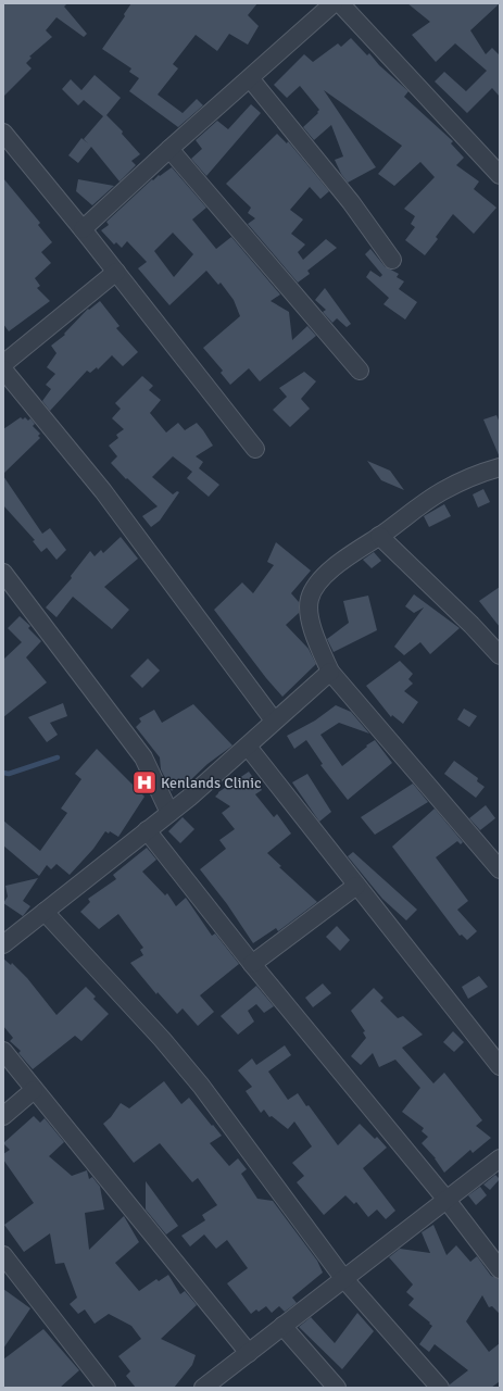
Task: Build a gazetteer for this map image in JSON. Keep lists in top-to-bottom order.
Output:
{
  "places": {
    "hospital": ["Kenlands Clinic"]
  }
}
